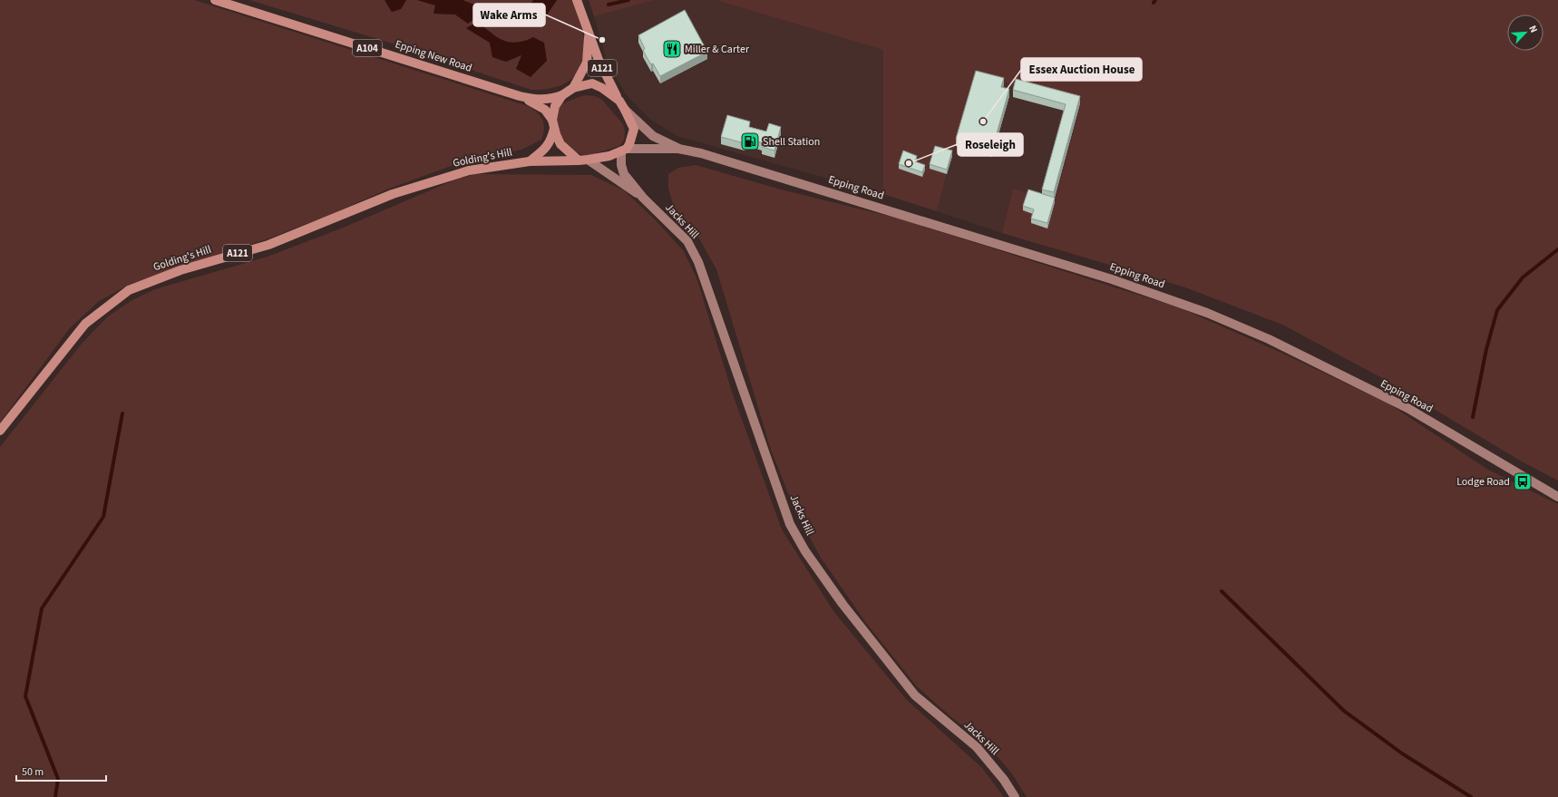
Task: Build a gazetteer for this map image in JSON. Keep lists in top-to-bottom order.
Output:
{
  "streets": {
    "main road": [
      "A104",
      "Epping New Road",
      "A121",
      "Golding's Hill",
      "Epping Road",
      "Jacks Hill"
    ]
  },
  "crossings": [
    ["Epping New Road", "A121"],
    ["Epping New Road", "Golding's Hill"],
    ["Epping New Road", "Epping Road"],
    ["A121", "Golding's Hill"],
    ["A121", "Epping Road"],
    ["Golding's Hill", "Epping Road"]
  ],
  "places": {
    "other": ["Wake Arms", "Essex Auction House", "Roseleigh"],
    "restaurant": ["Miller & Carter"],
    "fuel station": ["Shell Station"],
    "bus stop": ["Lodge Road"]
  },
  "scale_bar": "50 m",
  "north": "top right"
}
